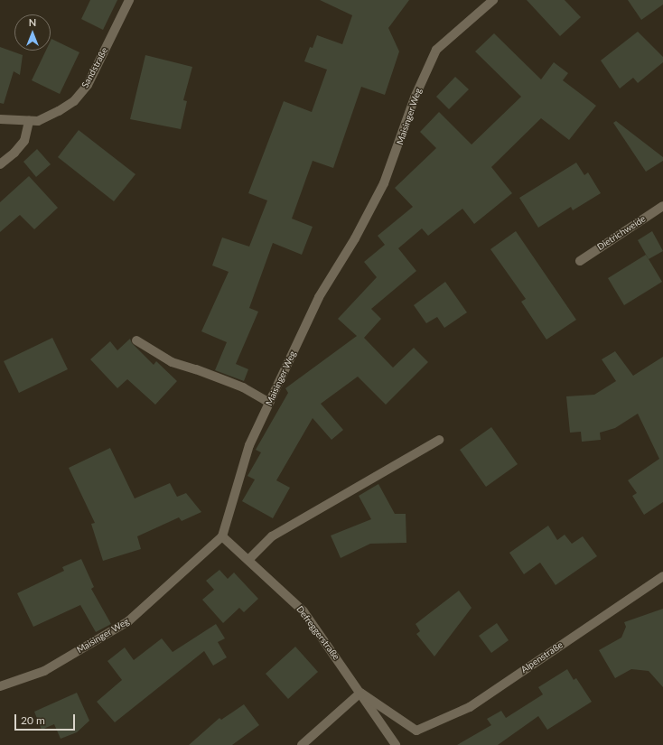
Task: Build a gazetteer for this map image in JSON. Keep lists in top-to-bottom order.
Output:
{
  "streets": {
    "street": [
      "Sandstraße",
      "Maisinger Weg",
      "Dietrichweide",
      "Defreggerstraße",
      "Alpenstraße"
    ]
  },
  "crossings": [
    ["Maisinger Weg", "Defreggerstraße"],
    ["Defreggerstraße", "Alpenstraße"]
  ],
  "scale_bar": "20 m",
  "north": "top"
}
